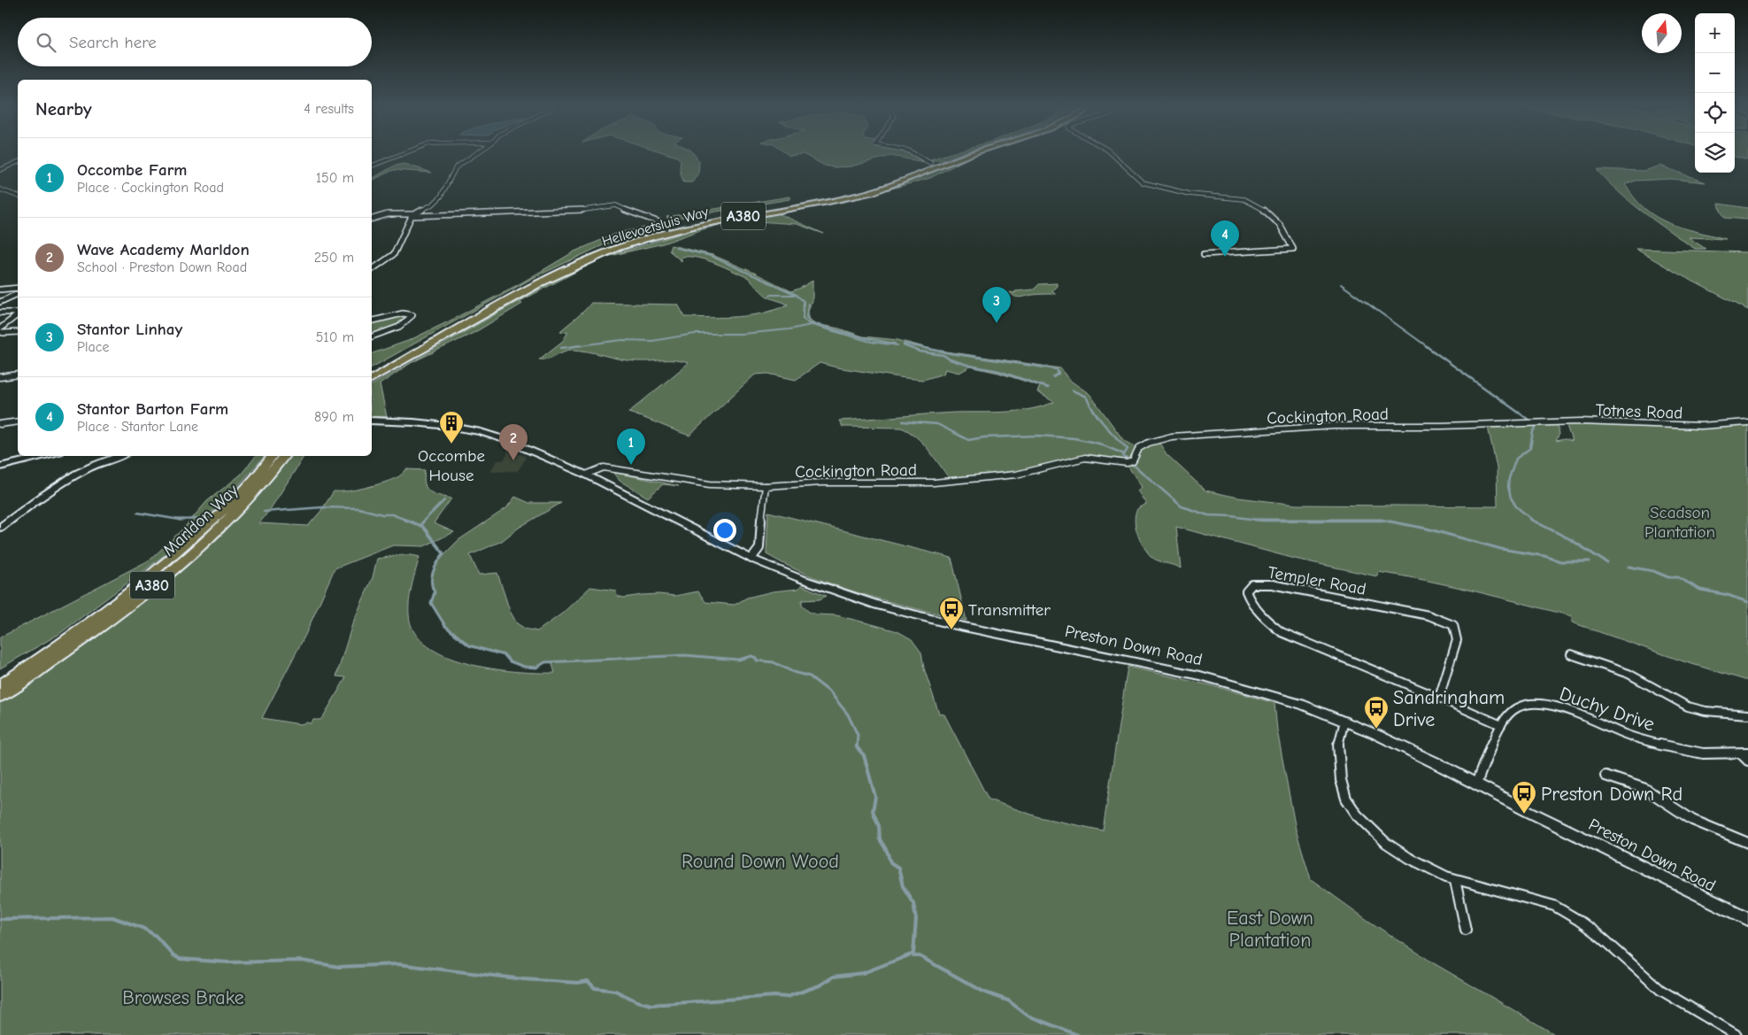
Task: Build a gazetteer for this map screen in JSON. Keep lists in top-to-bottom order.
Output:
{
  "streets": {
    "highway": ["A380", "Hellevoetsluis Way", "Marldon Way"],
    "street": [
      "Totnes Road",
      "Cockington Road",
      "Templer Road",
      "Preston Down Road",
      "Duchy Drive"
    ]
  },
  "crossings": [
    ["Totnes Road", "Cockington Road"],
    ["Cockington Road", "Preston Down Road"],
    ["Templer Road", "Duchy Drive"],
    ["Preston Down Road", "Duchy Drive"]
  ],
  "parks": [
    "Scadson Plantation",
    "Round Down Wood",
    "East Down Plantation",
    "Browses Brake"
  ],
  "places": {
    "building": ["Occombe House"],
    "bus stop": ["Transmitter", "Sandringham Drive", "Preston Down Rd"]
  },
  "north": "top",
  "page": {
    "map_buttons": ["+", "−"],
    "search": "Search here",
    "heading": ["Nearby", "4 results"],
    "list": [
      {
        "mark": "1",
        "name": "Occombe Farm",
        "note": "Place · Cockington Road",
        "value": "150 m"
      },
      {
        "mark": "2",
        "name": "Wave Academy Marldon",
        "note": "School · Preston Down Road",
        "value": "250 m"
      },
      {
        "mark": "3",
        "name": "Stantor Linhay",
        "note": "Place",
        "value": "510 m"
      },
      {
        "mark": "4",
        "name": "Stantor Barton Farm",
        "note": "Place · Stantor Lane",
        "value": "890 m"
      }
    ],
    "pins": [
      "4",
      "3",
      "2",
      "1"
    ]
  }
}
